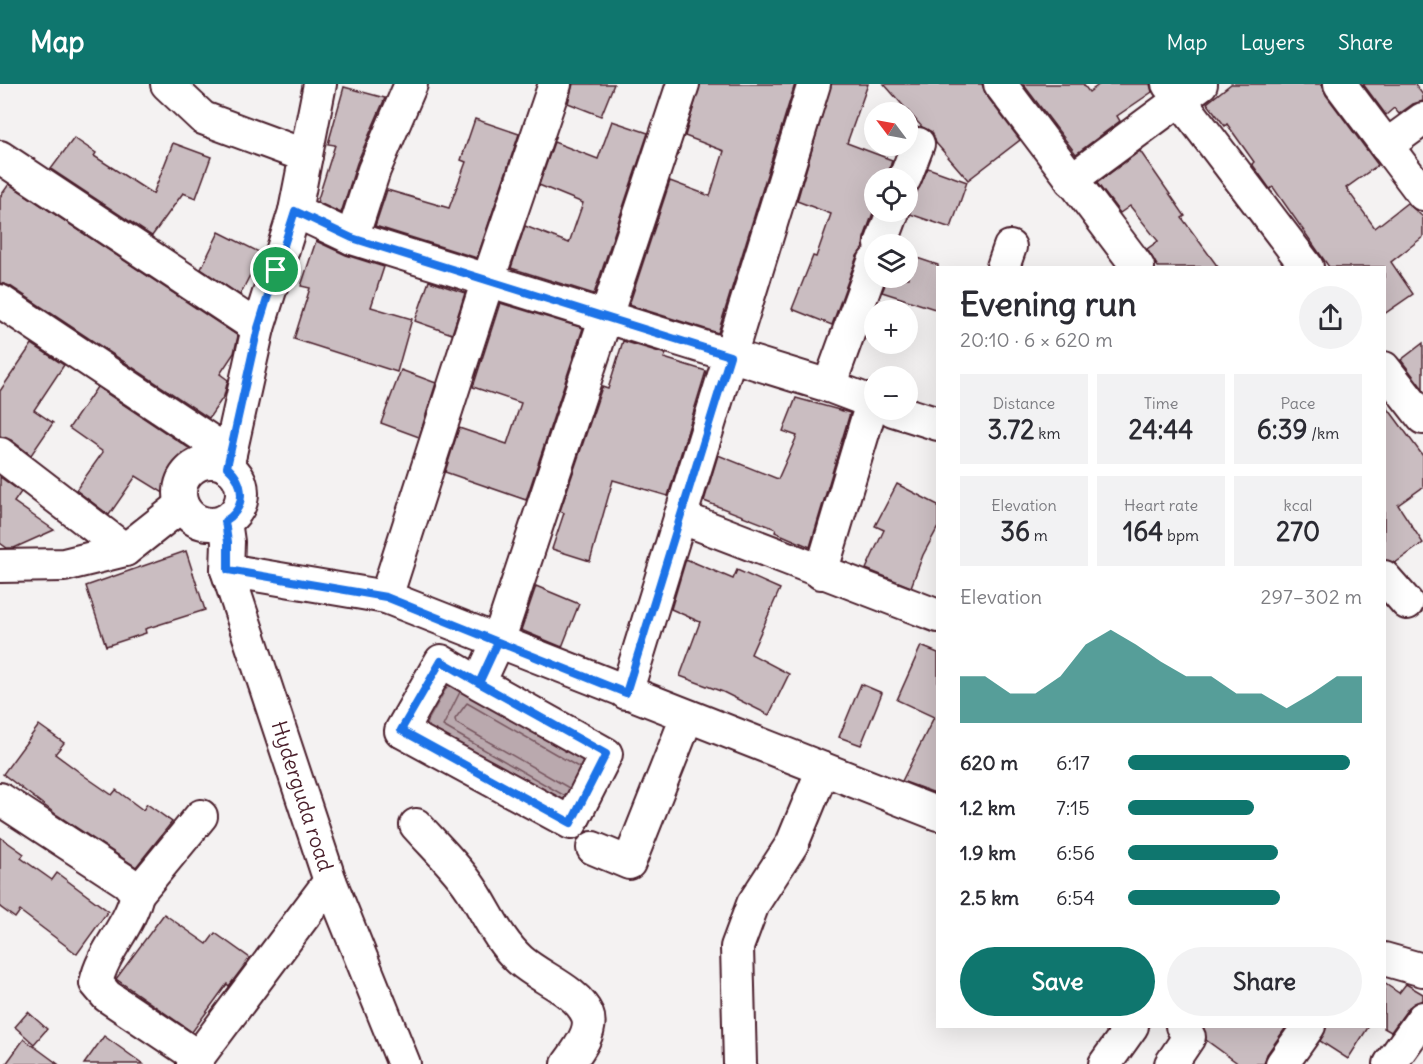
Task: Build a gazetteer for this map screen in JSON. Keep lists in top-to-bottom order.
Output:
{
  "streets": {
    "street": ["Hyderguda road"]
  },
  "north": "top left",
  "page": {
    "header": "Map",
    "nav": ["Map", "Layers", "Share"],
    "map_buttons": ["+", "−"],
    "heading": ["Evening run", "20:10 · 6 × 620 m"],
    "stats": [
      ["Distance", "3.72 km"],
      ["Time", "24:44"],
      ["Pace", "6:39 /km"],
      ["Elevation", "36 m"],
      ["Heart rate", "164 bpm"],
      ["kcal", "270"]
    ],
    "chart": ["Elevation", "297–302 m"],
    "list": [
      {
        "name": "620 m",
        "note": "6:17"
      },
      {
        "name": "1.2 km",
        "note": "7:15"
      },
      {
        "name": "1.9 km",
        "note": "6:56"
      },
      {
        "name": "2.5 km",
        "note": "6:54"
      }
    ],
    "buttons": ["Save", "Share"]
  }
}
